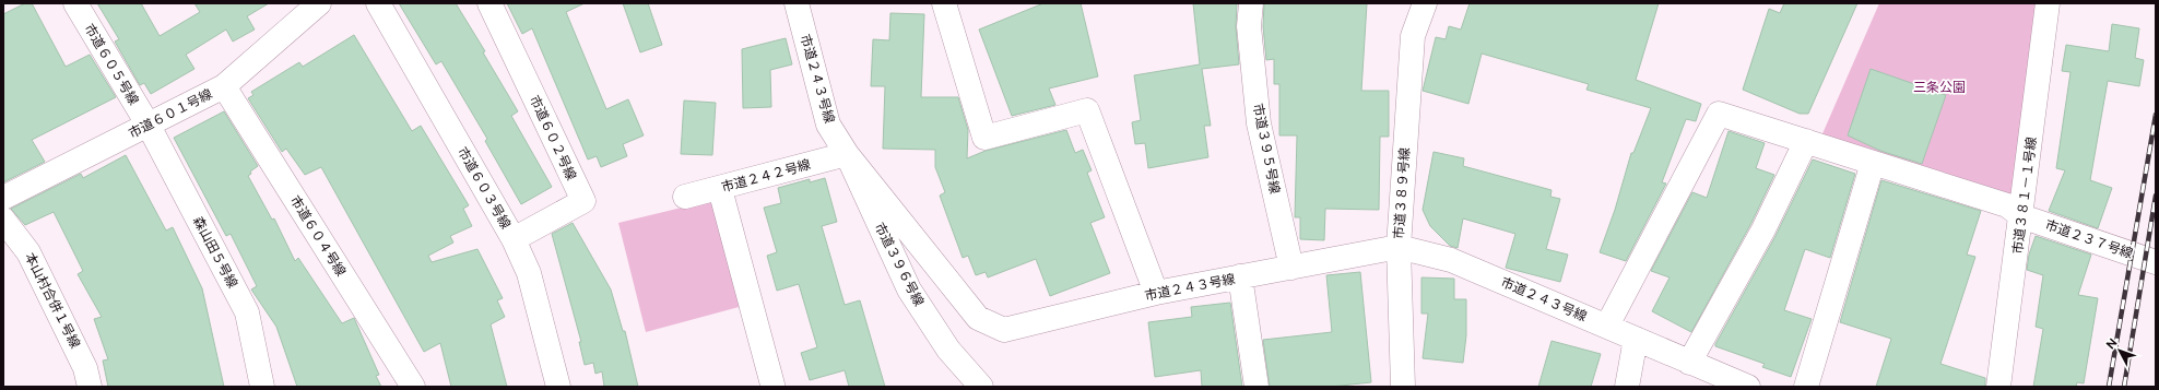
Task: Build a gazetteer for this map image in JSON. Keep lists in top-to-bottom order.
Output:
{
  "streets": {
    "street": [
      "市道６０５号線",
      "市道２４３号線",
      "市道６０１号線",
      "市道６０２号線",
      "市道３９５号線",
      "市道２４２号線",
      "市道６０３号線",
      "市道３８９号線",
      "市道３８１－１号線",
      "市道６０４号線",
      "市道２３７号線",
      "森山田５号線",
      "市道３９６号線",
      "本山村合併１号線"
    ]
  },
  "crossings": [
    ["市道６０５号線", "市道６０１号線"],
    ["市道６０５号線", "森山田５号線"],
    ["市道２４３号線", "市道３９５号線"],
    ["市道２４３号線", "市道２４２号線"],
    ["市道２４３号線", "市道３８９号線"],
    ["市道２４３号線", "市道２３７号線"],
    ["市道２４３号線", "市道３９６号線"],
    ["市道６０１号線", "市道６０４号線"],
    ["市道６０１号線", "森山田５号線"],
    ["市道６０２号線", "市道６０３号線"],
    ["市道２４２号線", "市道３９６号線"],
    ["市道３８１－１号線", "市道２３７号線"]
  ],
  "parks": ["三条公園"],
  "north": "top left"
}
